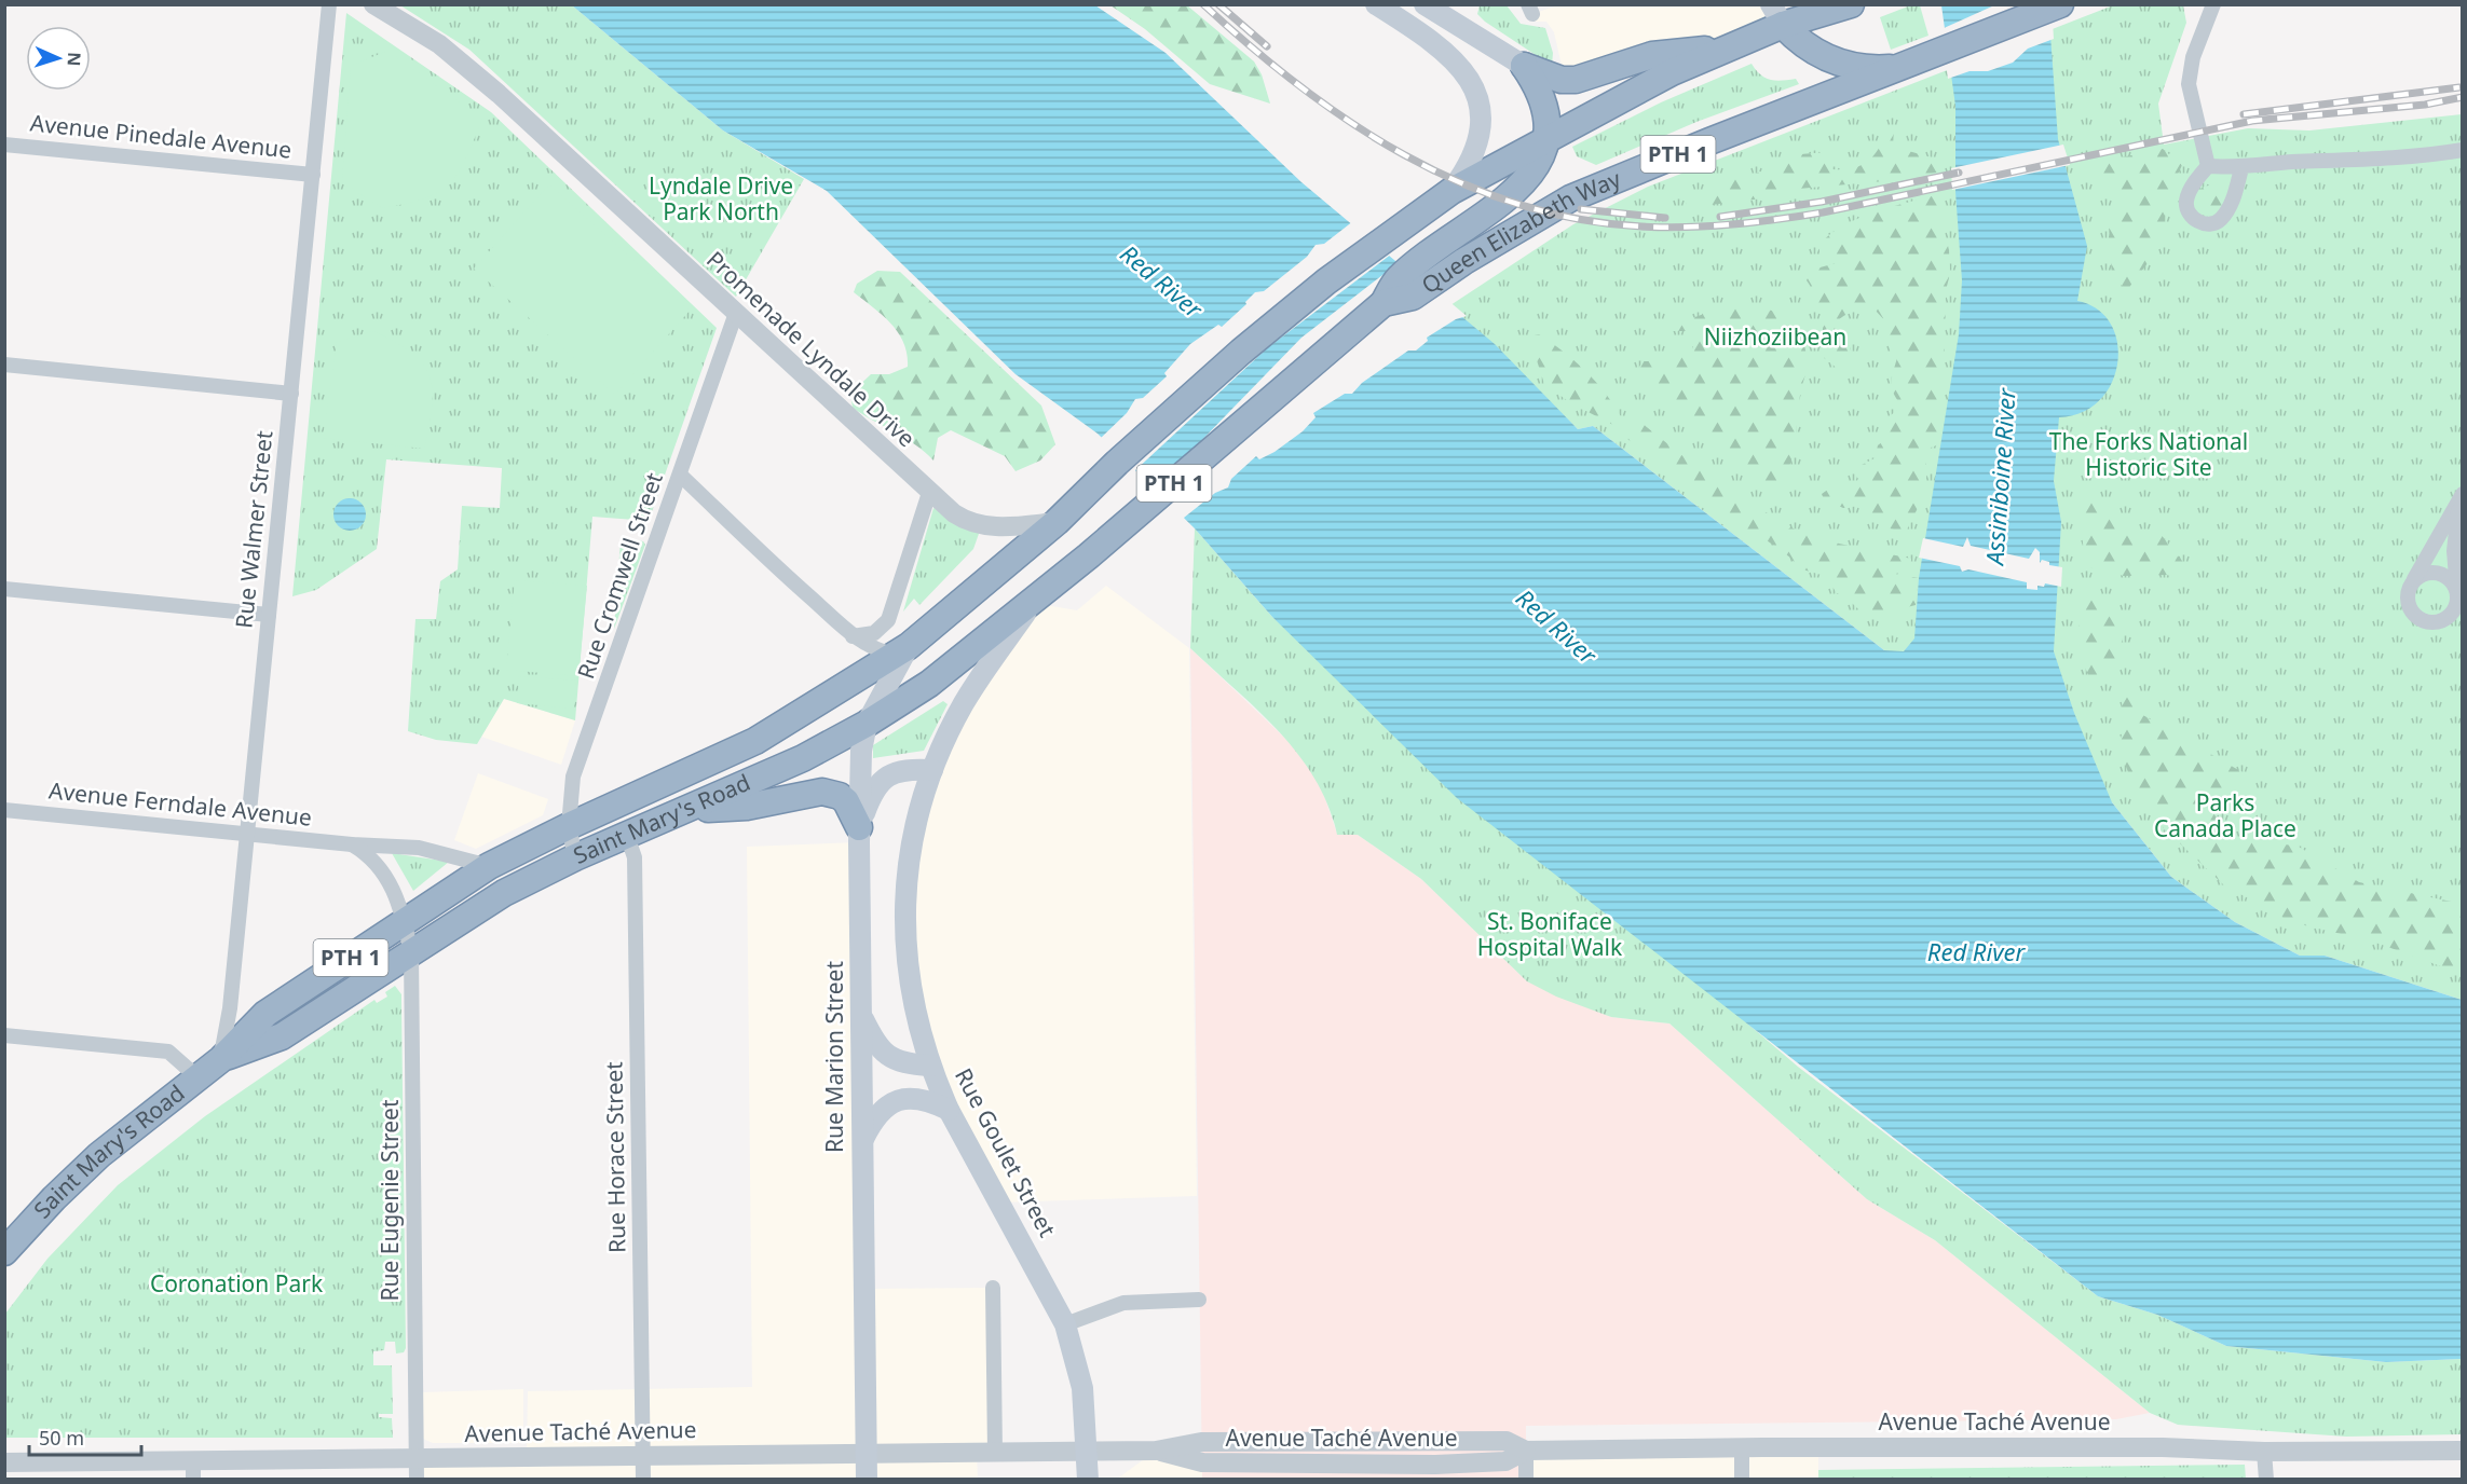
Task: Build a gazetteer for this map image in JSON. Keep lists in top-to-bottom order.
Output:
{
  "streets": {
    "highway": ["PTH 1", "Queen Elizabeth Way", "Saint Mary's Road"],
    "main road": ["Rue Marion Street", "Rue Goulet Street"],
    "street": [
      "Avenue Pinedale Avenue",
      "Promenade Lyndale Drive",
      "Rue Walmer Street",
      "Rue Cromwell Street",
      "Avenue Ferndale Avenue",
      "Rue Horace Street",
      "Rue Eugenie Street",
      "Avenue Taché Avenue"
    ]
  },
  "crossings": [
    ["Avenue Pinedale Avenue", "Rue Walmer Street"],
    ["PTH 1", "Promenade Lyndale Drive"],
    ["PTH 1", "Saint Mary's Road"],
    ["Queen Elizabeth Way", "Saint Mary's Road"],
    ["Promenade Lyndale Drive", "Rue Cromwell Street"],
    ["Promenade Lyndale Drive", "Saint Mary's Road"],
    ["Rue Walmer Street", "Avenue Ferndale Avenue"],
    ["Rue Walmer Street", "Saint Mary's Road"],
    ["Rue Cromwell Street", "Saint Mary's Road"],
    ["Avenue Ferndale Avenue", "Saint Mary's Road"],
    ["Saint Mary's Road", "Rue Marion Street"],
    ["Saint Mary's Road", "Rue Goulet Street"],
    ["Saint Mary's Road", "Rue Horace Street"],
    ["Saint Mary's Road", "Rue Eugenie Street"],
    ["Rue Marion Street", "Avenue Taché Avenue"],
    ["Rue Goulet Street", "Avenue Taché Avenue"],
    ["Rue Horace Street", "Avenue Taché Avenue"],
    ["Rue Eugenie Street", "Avenue Taché Avenue"]
  ],
  "water": ["Red River", "Assiniboine River"],
  "parks": [
    "Lyndale Drive Park North",
    "Niizhoziibean",
    "The Forks National Historic Site",
    "Parks Canada Place",
    "St. Boniface Hospital Walk",
    "Coronation Park"
  ],
  "scale_bar": "50 m",
  "north": "right"
}
